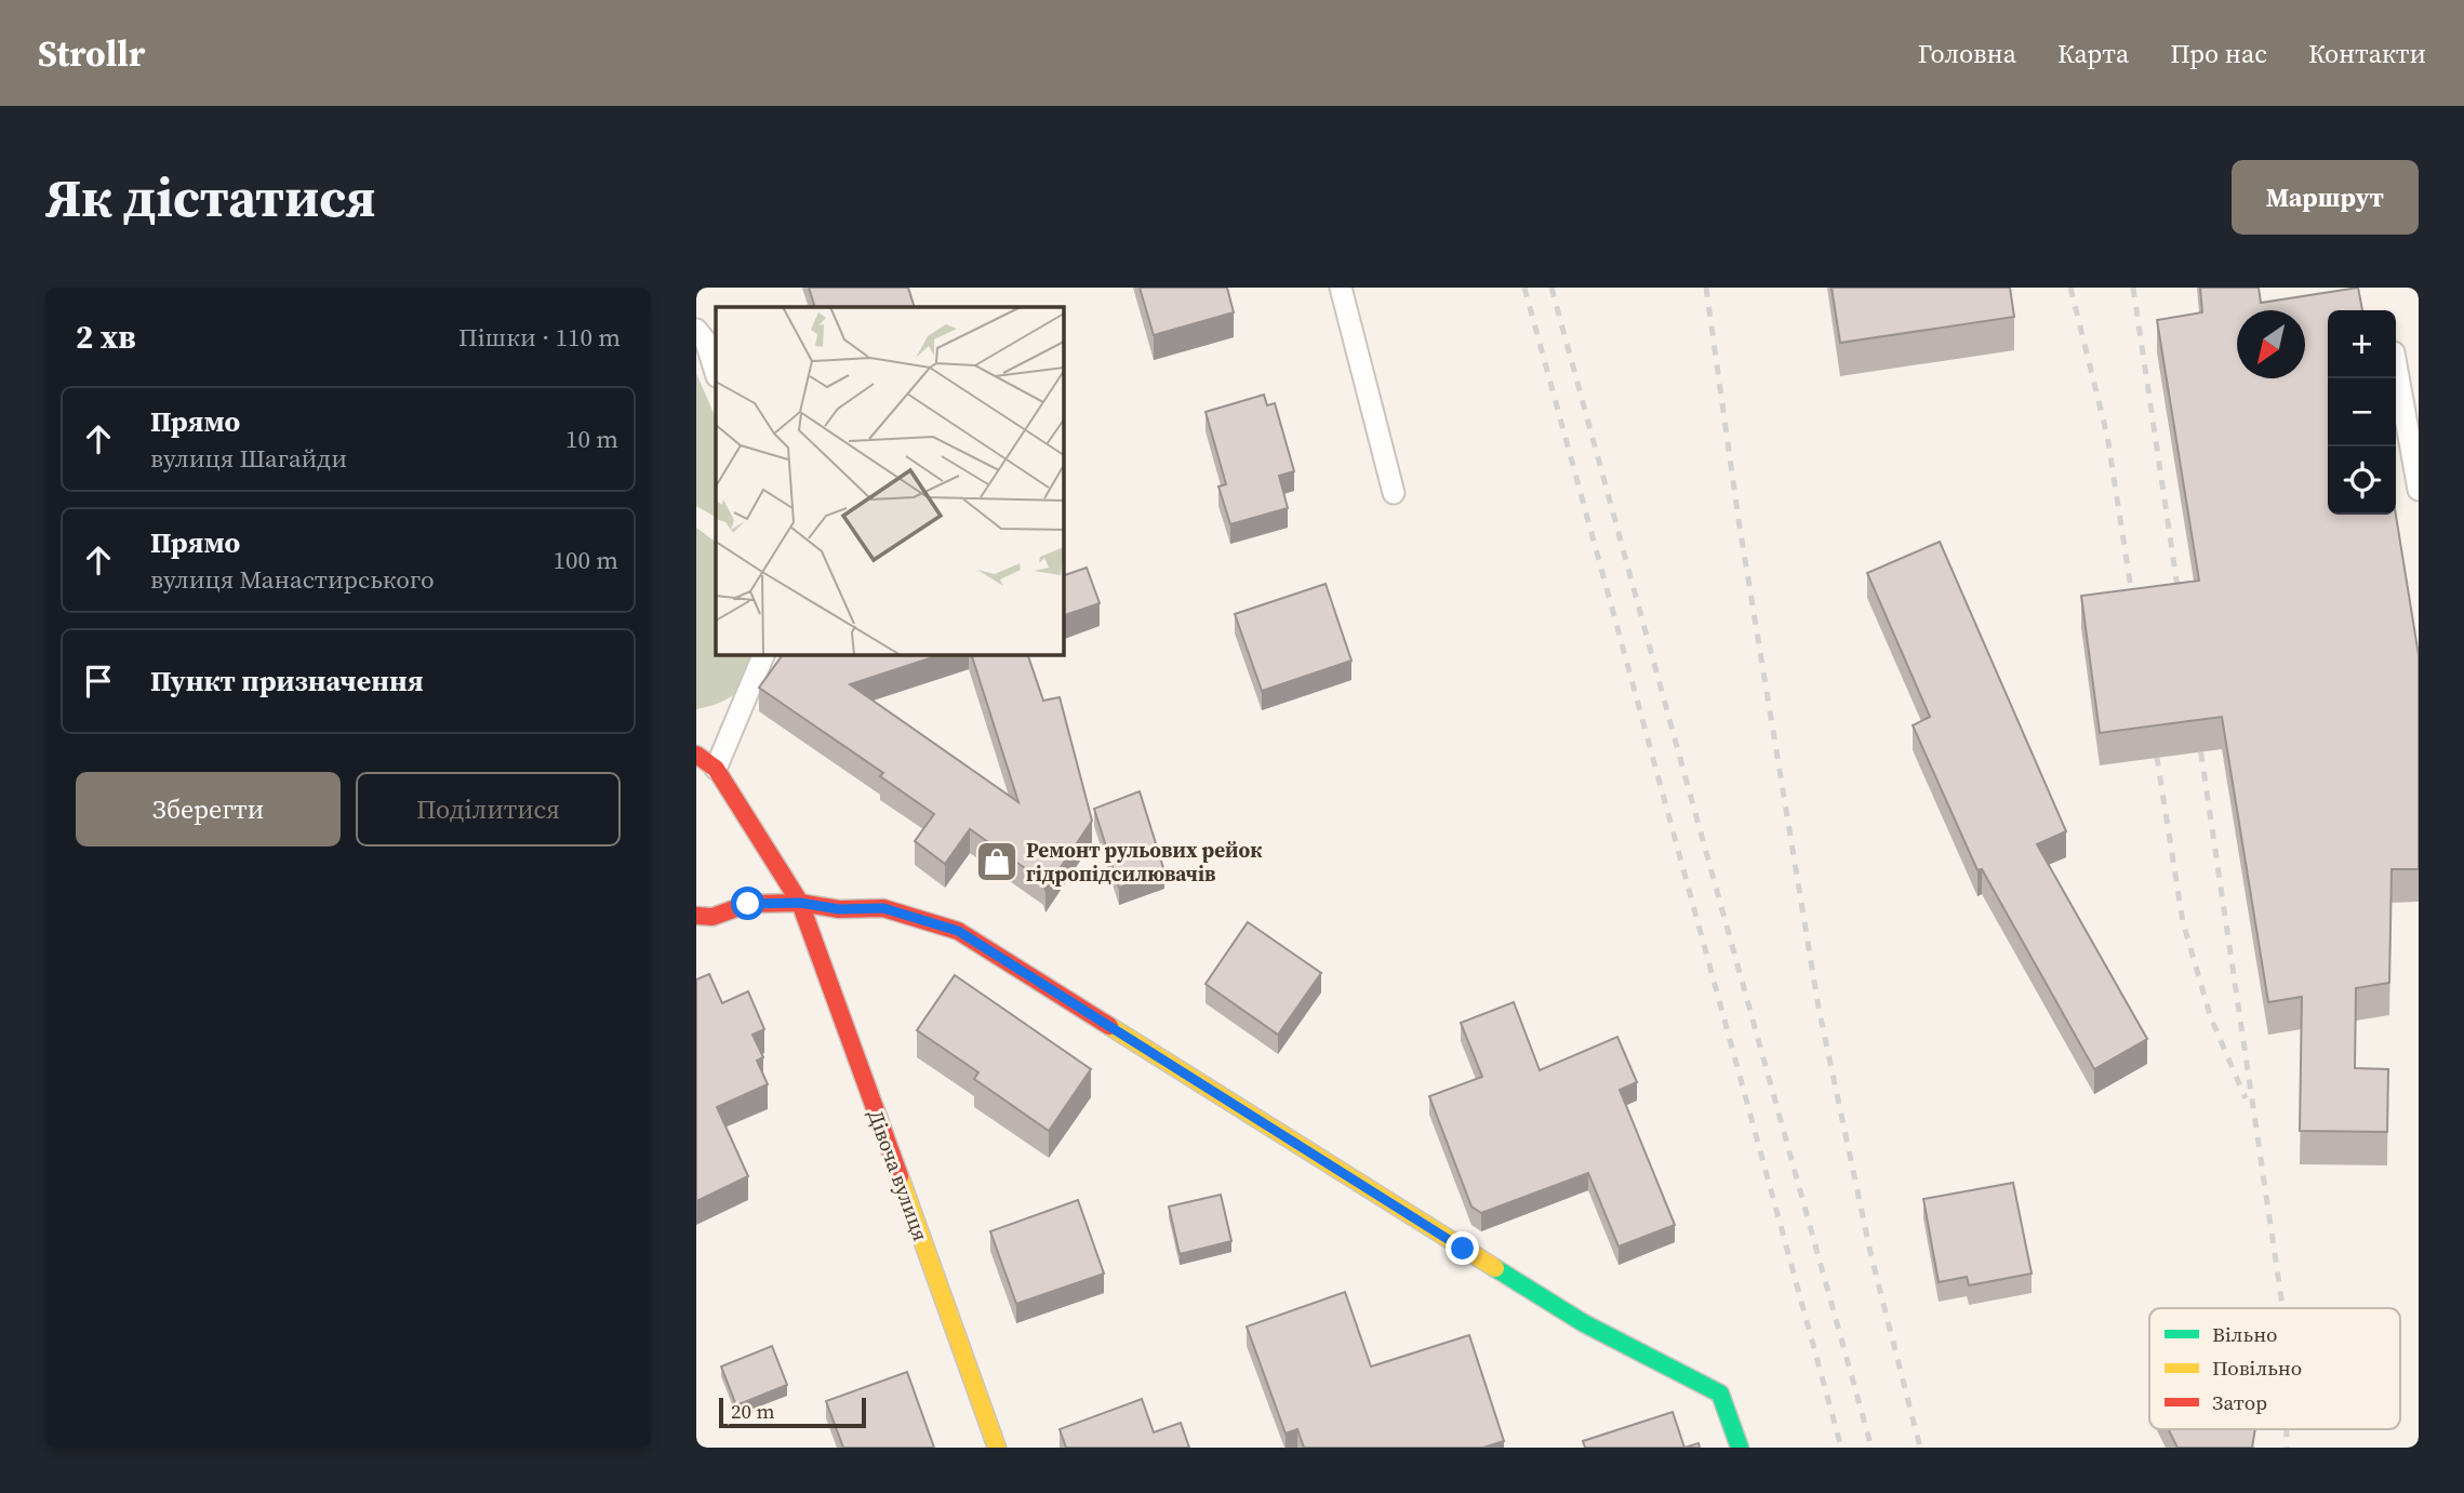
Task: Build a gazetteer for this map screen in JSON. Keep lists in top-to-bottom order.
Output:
{
  "streets": {
    "street": ["Дівоча вулиця"]
  },
  "places": {
    "shop": ["Ремонт рульових рейок гідропідсилювачів"]
  },
  "legend": ["Вільно", "Повільно", "Затор"],
  "scale_bar": "20 m",
  "north": "bottom left",
  "page": {
    "header": "Strollr",
    "nav": [
      "Головна",
      "Карта",
      "Про нас",
      "Контакти"
    ],
    "buttons": [
      "Маршрут",
      ["Зберегти", "Поділитися"]
    ],
    "title": "Як дістатися",
    "heading": ["2 хв", "Пішки · 110 m"],
    "map_buttons": ["+", "−"],
    "list": [
      ["Прямо", "вулиця Шагайди", "10 m"],
      ["Прямо", "вулиця Манастирського", "100 m"],
      "Пункт призначення"
    ],
    "scale": "20 m"
  }
}
